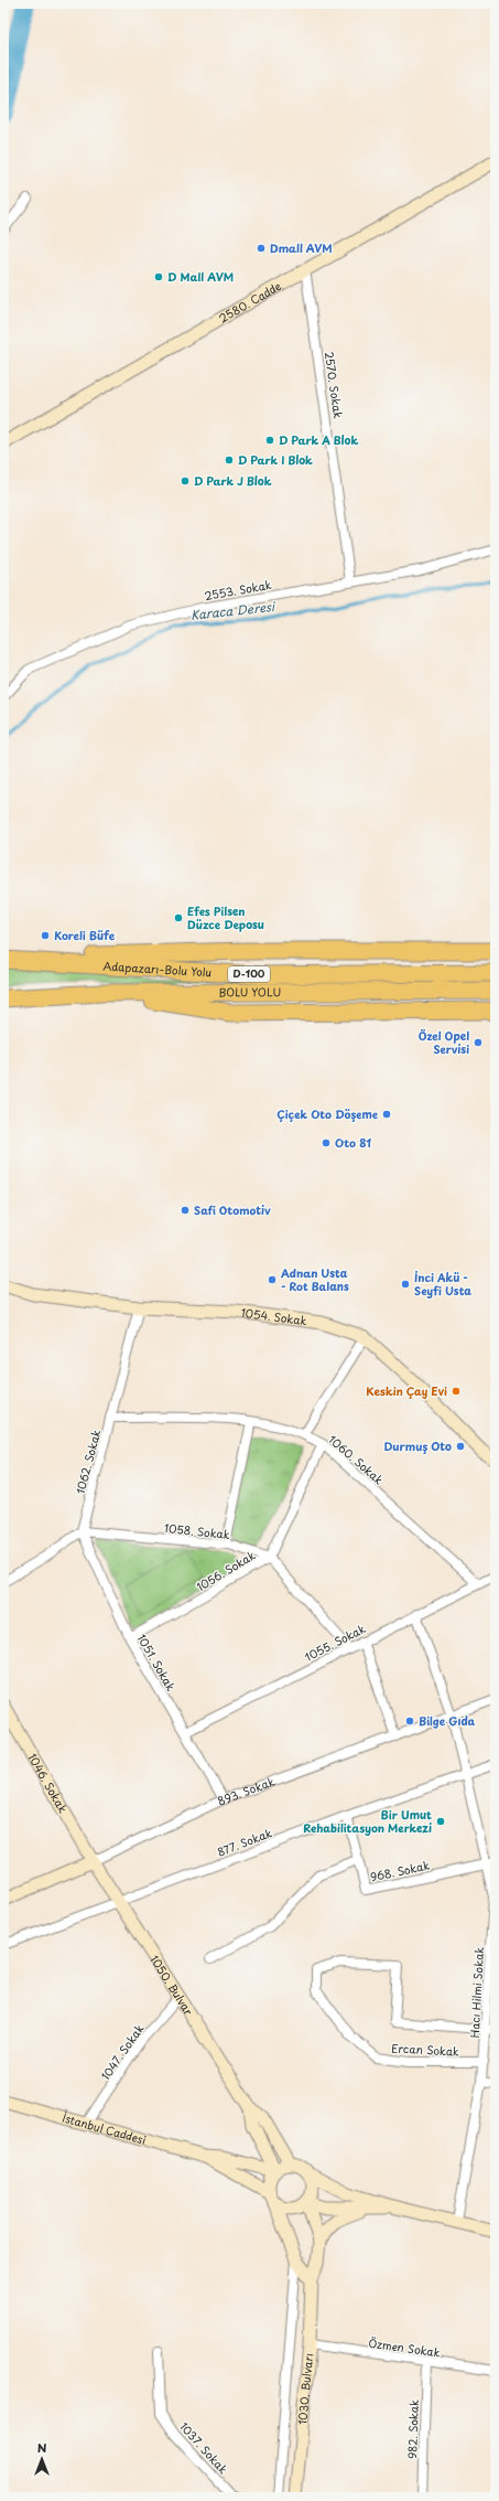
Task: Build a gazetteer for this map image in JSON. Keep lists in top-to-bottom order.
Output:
{
  "streets": {
    "highway": ["Adapazarı-Bolu Yolu", "D-100", "BOLU YOLU"],
    "main road": [
      "2580. Cadde",
      "1054. Sokak",
      "1046. Sokak",
      "893. Sokak",
      "1050. Bulvar",
      "İstanbul Caddesi",
      "1030. Bulvarı"
    ],
    "street": [
      "2570. Sokak",
      "2553. Sokak",
      "1060. Sokak",
      "1062. Sokak",
      "1058. Sokak",
      "1056. Sokak",
      "1055. Sokak",
      "1051. Sokak",
      "877. Sokak",
      "968. Sokak",
      "Hacı Hilmi Sokak",
      "Ercan Sokak",
      "1047. Sokak",
      "Özmen Sokak",
      "982. Sokak",
      "1037. Sokak"
    ]
  },
  "crossings": [
    ["2580. Cadde", "2570. Sokak"],
    ["2570. Sokak", "2553. Sokak"],
    ["1054. Sokak", "1062. Sokak"],
    ["1060. Sokak", "1062. Sokak"],
    ["1060. Sokak", "1056. Sokak"],
    ["1060. Sokak", "1055. Sokak"],
    ["1062. Sokak", "1058. Sokak"],
    ["1062. Sokak", "1051. Sokak"],
    ["1058. Sokak", "1056. Sokak"],
    ["1058. Sokak", "1051. Sokak"],
    ["1056. Sokak", "1051. Sokak"],
    ["1055. Sokak", "1051. Sokak"],
    ["1055. Sokak", "Hacı Hilmi Sokak"],
    ["1051. Sokak", "893. Sokak"],
    ["1046. Sokak", "893. Sokak"],
    ["1046. Sokak", "1050. Bulvar"],
    ["893. Sokak", "1050. Bulvar"],
    ["893. Sokak", "Hacı Hilmi Sokak"],
    ["877. Sokak", "968. Sokak"],
    ["877. Sokak", "1050. Bulvar"],
    ["877. Sokak", "Hacı Hilmi Sokak"],
    ["968. Sokak", "Hacı Hilmi Sokak"],
    ["1050. Bulvar", "1047. Sokak"],
    ["Hacı Hilmi Sokak", "Ercan Sokak"],
    ["1047. Sokak", "İstanbul Caddesi"],
    ["İstanbul Caddesi", "1030. Bulvarı"],
    ["Özmen Sokak", "1030. Bulvarı"],
    ["Özmen Sokak", "982. Sokak"]
  ],
  "water": ["Karaca Deresi"],
  "places": [
    "Dmall AVM",
    "D Mall AVM",
    "D Park A Blok",
    "D Park I Blok",
    "D Park J Blok",
    "Efes Pilsen Düzce Deposu",
    "Koreli Büfe",
    "Özel Opel Servisi",
    "Çiçek Oto Döşeme",
    "Oto 81",
    "Safi Otomotiv",
    "Adnan Usta - Rot Balans",
    "İnci Akü - Seyfi Usta",
    "Keskin Çay Evi",
    "Durmuş Oto",
    "Bilge Gıda",
    "Bir Umut Rehabilitasyon Merkezi"
  ],
  "north": "top"
}
